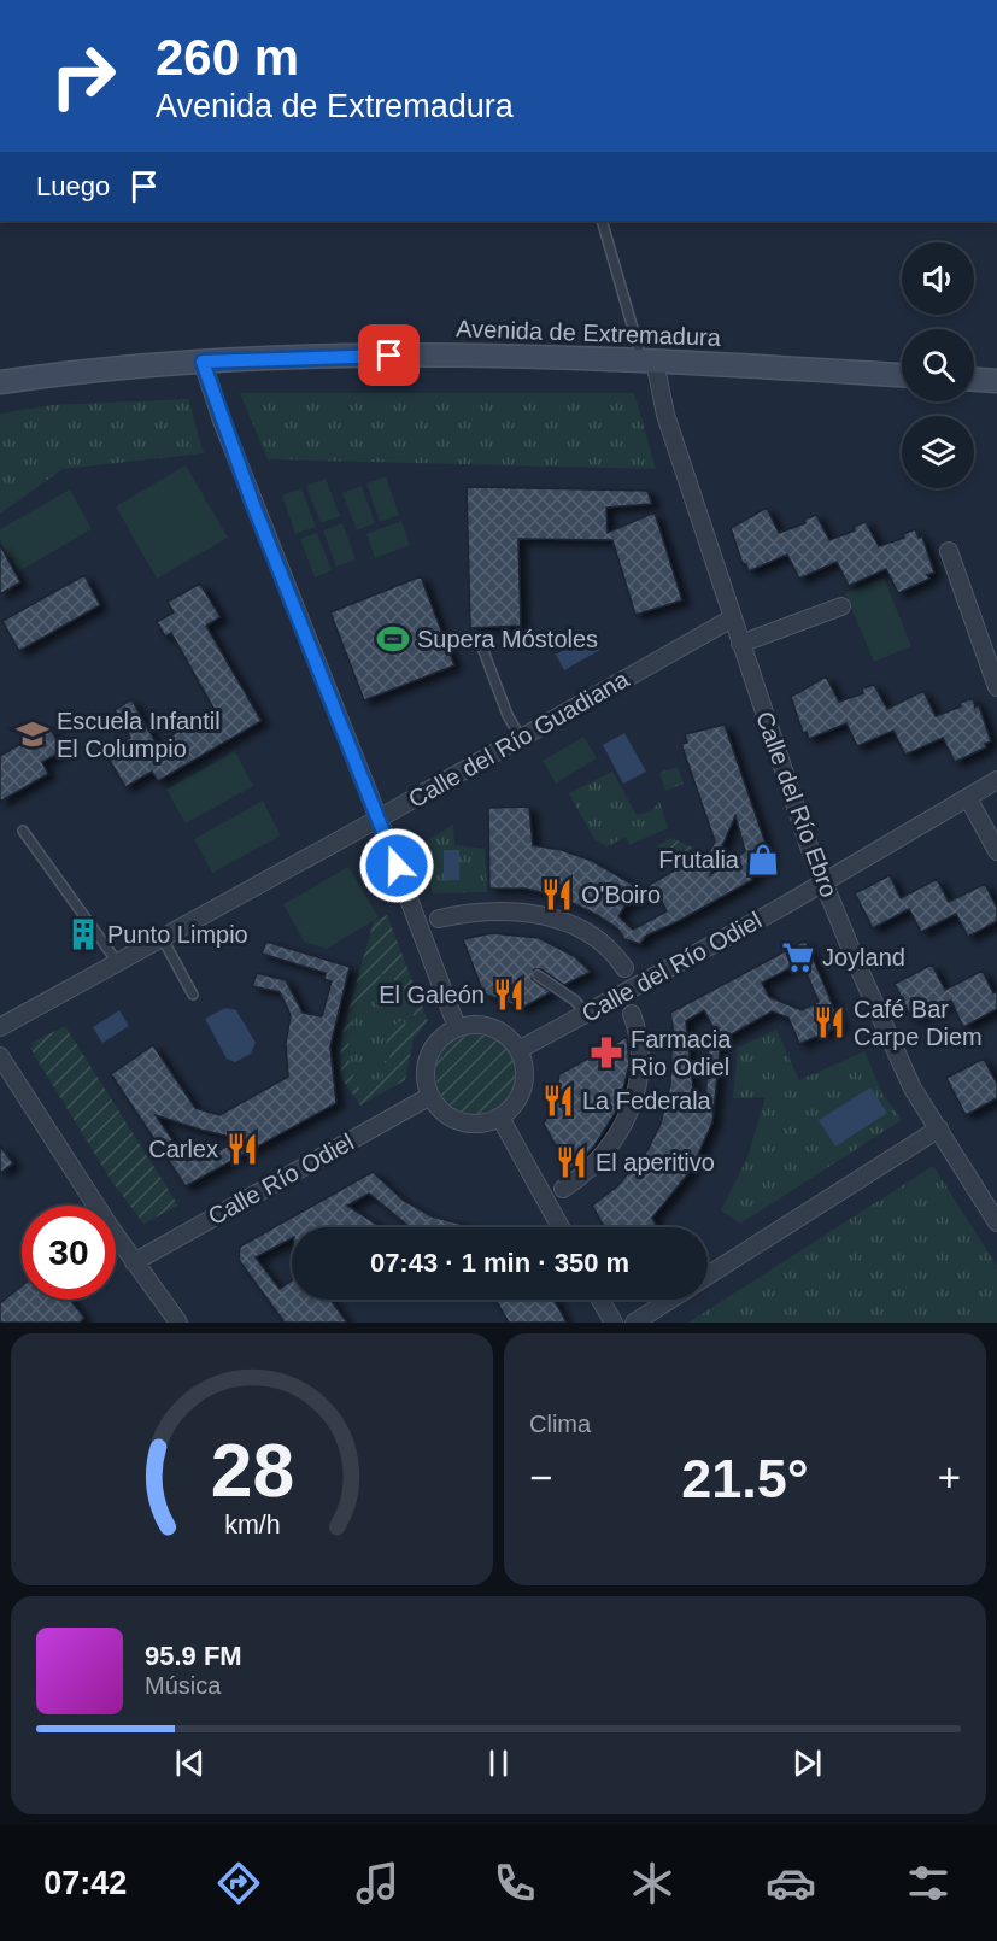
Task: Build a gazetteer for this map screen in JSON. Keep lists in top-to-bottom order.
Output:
{
  "streets": {
    "street": [
      "Avenida de Extremadura",
      "Calle del Río Guadiana",
      "Calle del Río Ebro",
      "Calle del Río Odiel",
      "Calle Río Odiel"
    ]
  },
  "crossings": [
    ["Avenida de Extremadura", "Calle del Río Ebro"],
    ["Calle del Río Guadiana", "Calle del Río Ebro"],
    ["Calle del Río Ebro", "Calle del Río Odiel"],
    ["Calle del Río Odiel", "Calle Río Odiel"]
  ],
  "places": {
    "sports": ["Supera Móstoles"],
    "school or university": ["Escuela Infantil El Columpio"],
    "shop": ["Frutalia"],
    "restaurant": [
      "O'Boiro",
      "El Galeón",
      "Café Bar Carpe Diem",
      "La Federala",
      "Carlex",
      "El aperitivo"
    ],
    "building": ["Punto Limpio"],
    "supermarket": ["Joyland"],
    "pharmacy": ["Farmacia Rio Odiel"]
  },
  "page": {
    "turn": ["260 m", "Avenida de Extremadura"],
    "then": "Luego",
    "limit": "30",
    "trip": "07:43 · 1 min · 350 m",
    "tile": "Clima",
    "heat": ["−", "21.5°", "+"],
    "song": ["95.9 FM", "Música"],
    "tabs": "07:42",
    "gauge": ["28", "km/h"]
  }
}
